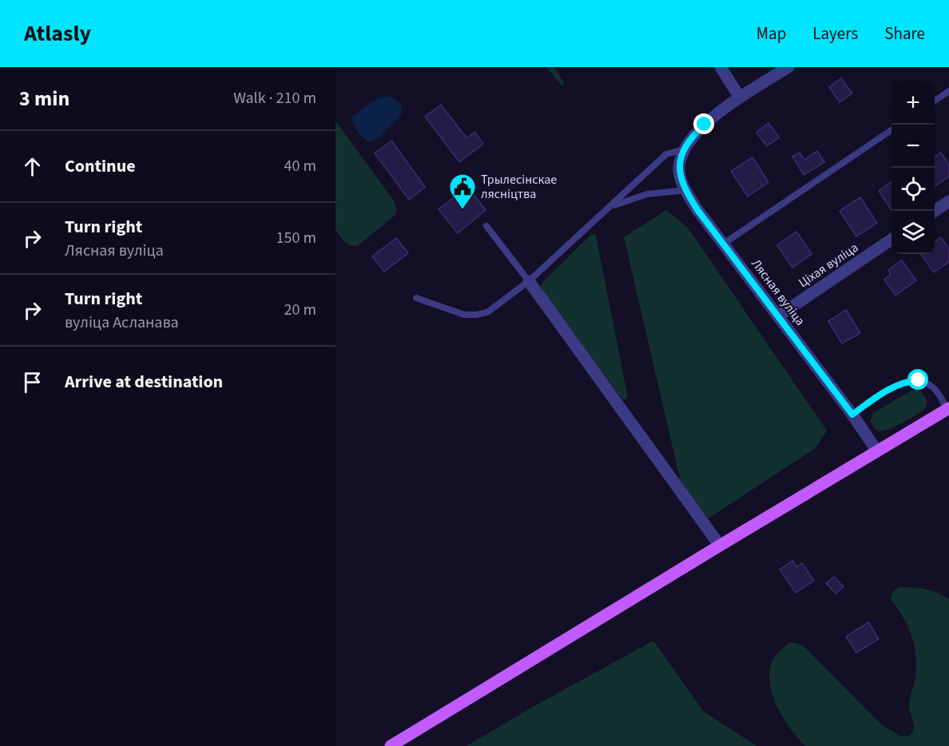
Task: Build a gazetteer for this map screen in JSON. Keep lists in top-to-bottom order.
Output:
{
  "streets": {
    "street": ["Ціхая вуліца", "Лясная вуліца"]
  },
  "crossings": [
    ["Ціхая вуліца", "Лясная вуліца"]
  ],
  "places": {
    "public building": ["Трылесінскае лясніцтва"]
  },
  "page": {
    "header": "Atlasly",
    "nav": ["Map", "Layers", "Share"],
    "heading": ["3 min", "Walk · 210 m"],
    "map_buttons": ["+", "−"],
    "list": [
      ["Continue", "40 m"],
      ["Turn right", "Лясная вуліца", "150 m"],
      ["Turn right", "вуліца Асланава", "20 m"],
      "Arrive at destination"
    ]
  }
}
